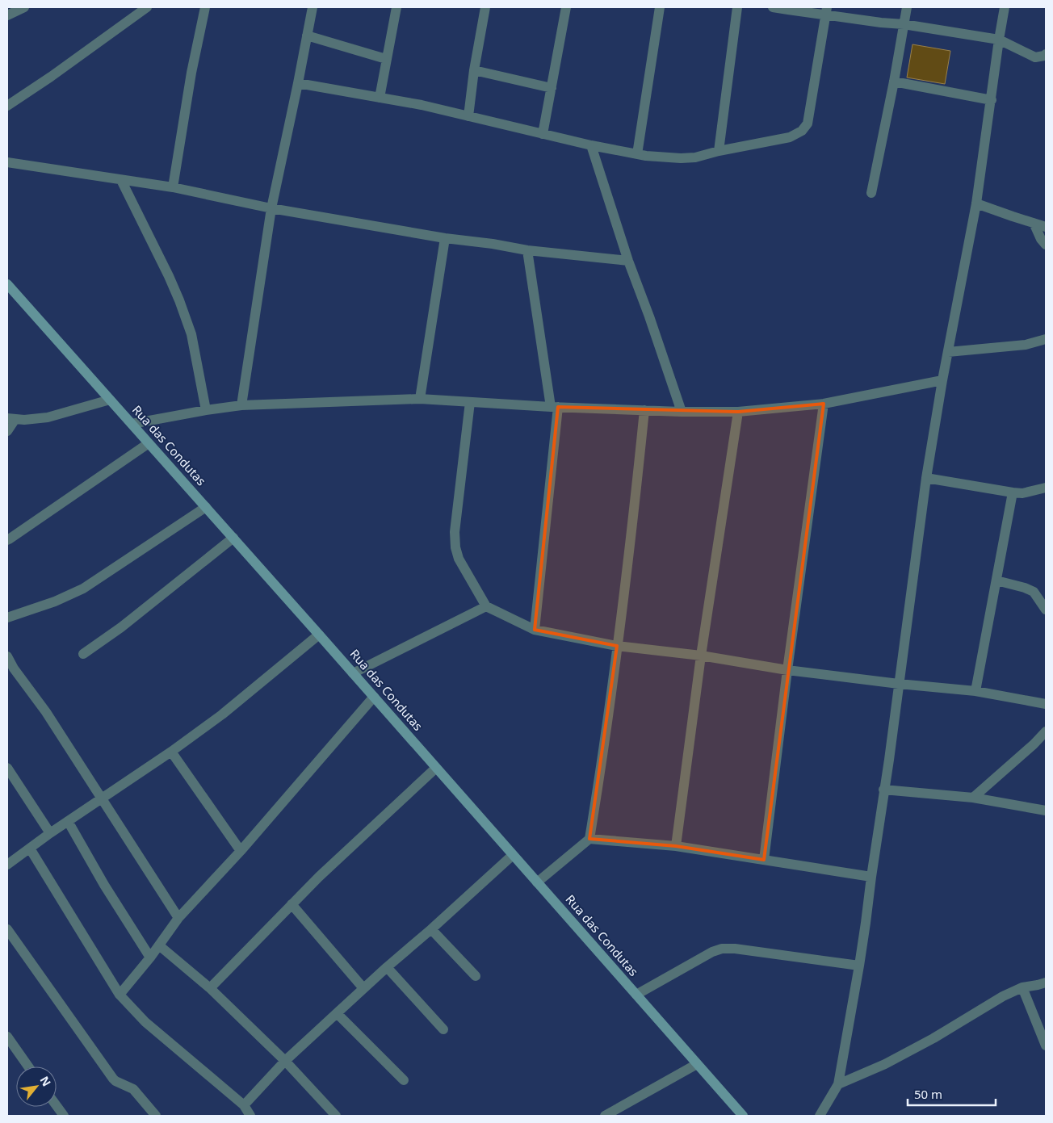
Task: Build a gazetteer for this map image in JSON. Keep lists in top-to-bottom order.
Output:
{
  "streets": {
    "street": ["Rua das Condutas"]
  },
  "scale_bar": "50 m",
  "north": "top right"
}
